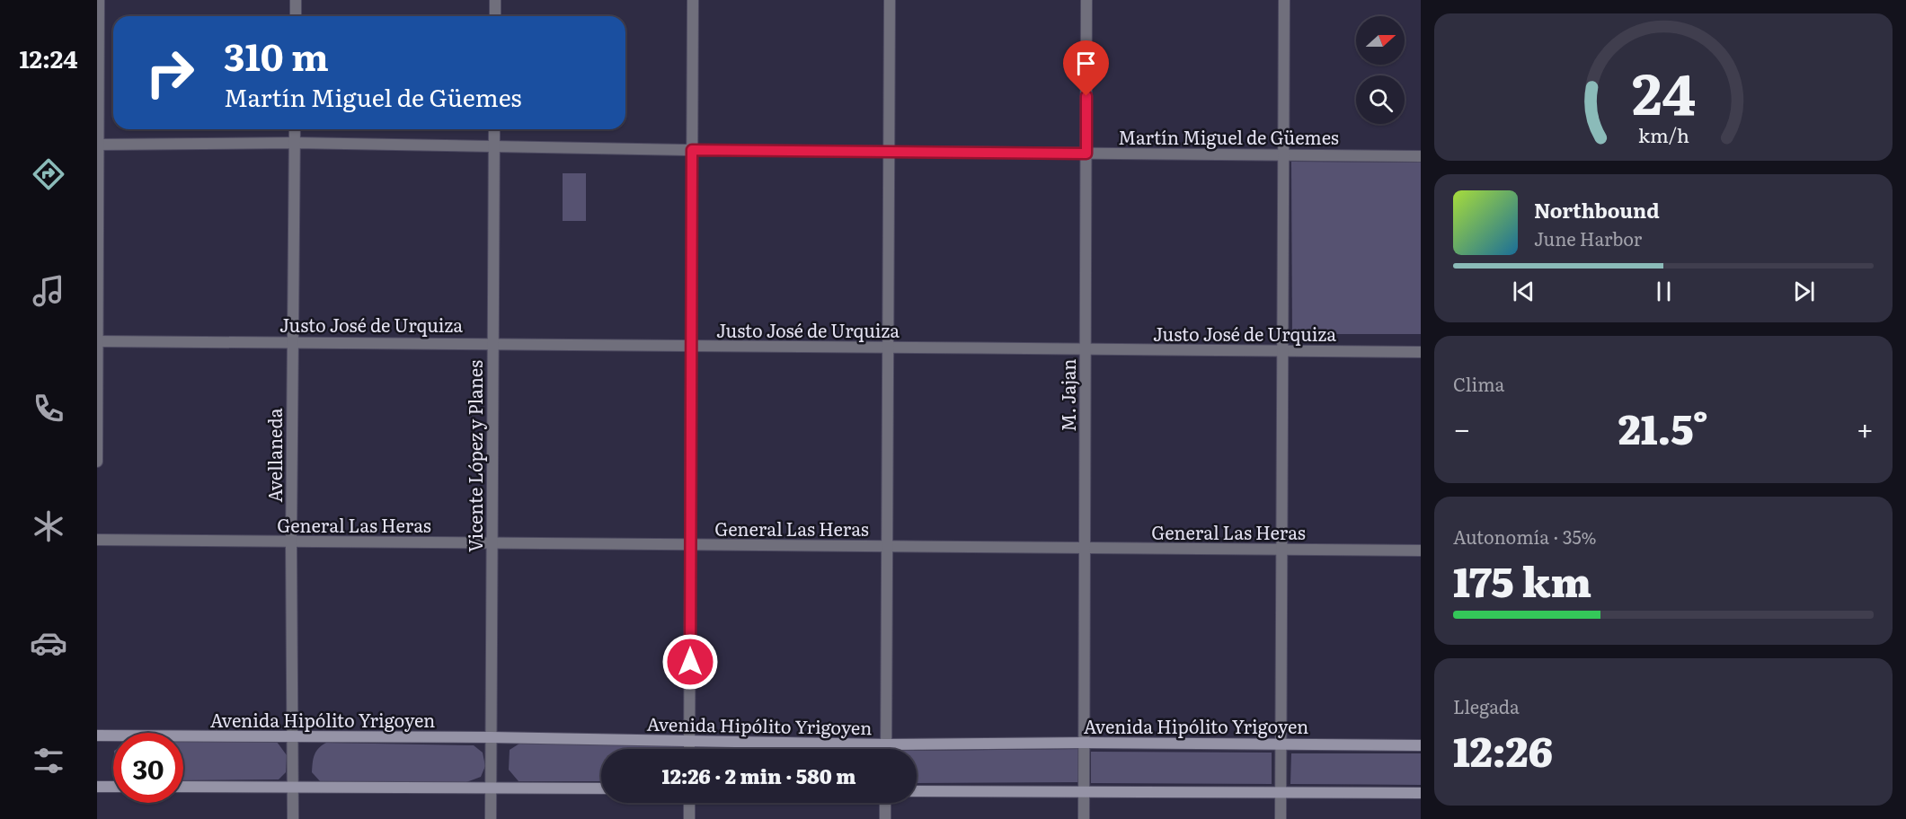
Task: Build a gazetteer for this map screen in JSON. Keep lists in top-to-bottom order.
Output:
{
  "streets": {
    "main road": ["Avenida Hipólito Yrigoyen"],
    "street": [
      "Martín Miguel de Güemes",
      "Justo José de Urquiza",
      "M. Jajan",
      "Avellaneda",
      "Vicente López y Planes",
      "General Las Heras"
    ]
  },
  "crossings": [
    ["Martín Miguel de Güemes", "M. Jajan"],
    ["Martín Miguel de Güemes", "Avellaneda"],
    ["Martín Miguel de Güemes", "Vicente López y Planes"],
    ["Justo José de Urquiza", "M. Jajan"],
    ["Justo José de Urquiza", "Avellaneda"],
    ["Justo José de Urquiza", "Vicente López y Planes"],
    ["M. Jajan", "General Las Heras"],
    ["M. Jajan", "Avenida Hipólito Yrigoyen"],
    ["Avellaneda", "General Las Heras"],
    ["Avellaneda", "Avenida Hipólito Yrigoyen"],
    ["Vicente López y Planes", "General Las Heras"],
    ["Vicente López y Planes", "Avenida Hipólito Yrigoyen"]
  ],
  "north": "right",
  "page": {
    "tabs": "12:24",
    "turn": ["310 m", "Martín Miguel de Güemes"],
    "song": ["Northbound", "June Harbor"],
    "tile": [
      "Clima",
      ["Autonomía · 35%", "175 km"],
      ["Llegada", "12:26"]
    ],
    "heat": ["−", "21.5°", "+"],
    "limit": "30",
    "trip": "12:26 · 2 min · 580 m",
    "gauge": ["24", "km/h"]
  }
}
